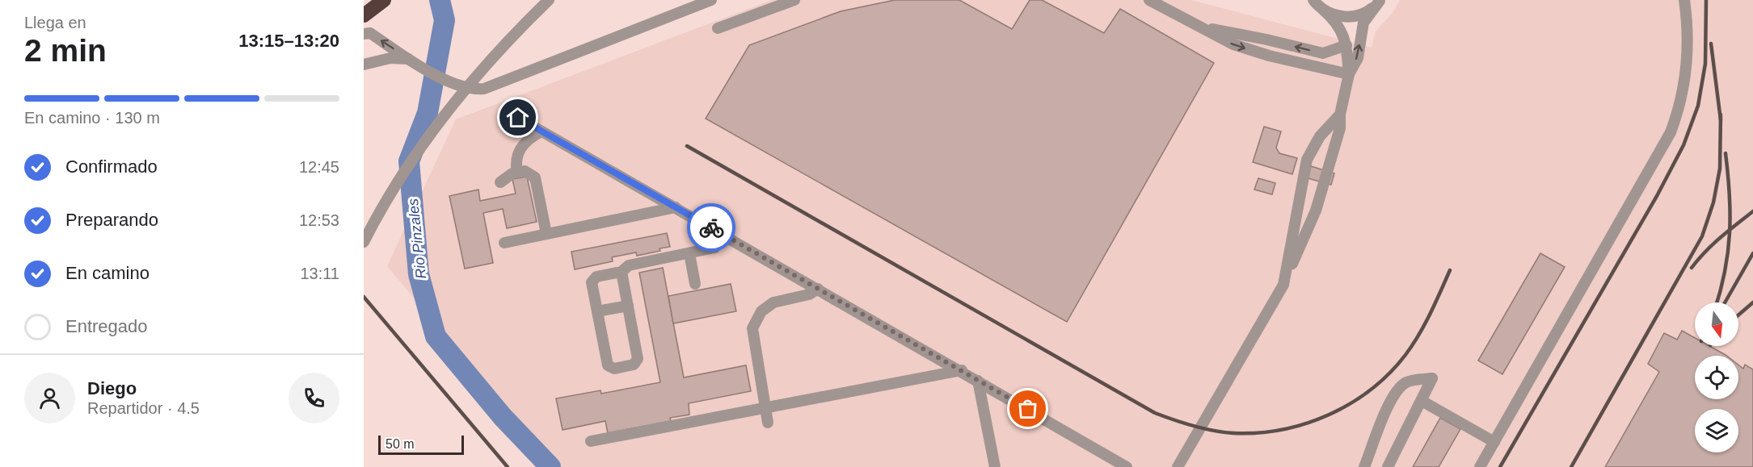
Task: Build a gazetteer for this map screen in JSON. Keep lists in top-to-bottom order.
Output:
{
  "water": ["Rio Pinzales"],
  "scale_bar": "50 m",
  "north": "bottom",
  "page": {
    "heading": ["2 min", "Llega en", "13:15–13:20"],
    "panel": ["Diego", "Repartidor · 4.5"],
    "bar": "En camino · 130 m",
    "list": [
      ["Confirmado", "12:45"],
      ["Preparando", "12:53"],
      ["En camino", "13:11"],
      "Entregado"
    ],
    "scale": "50 m"
  }
}
